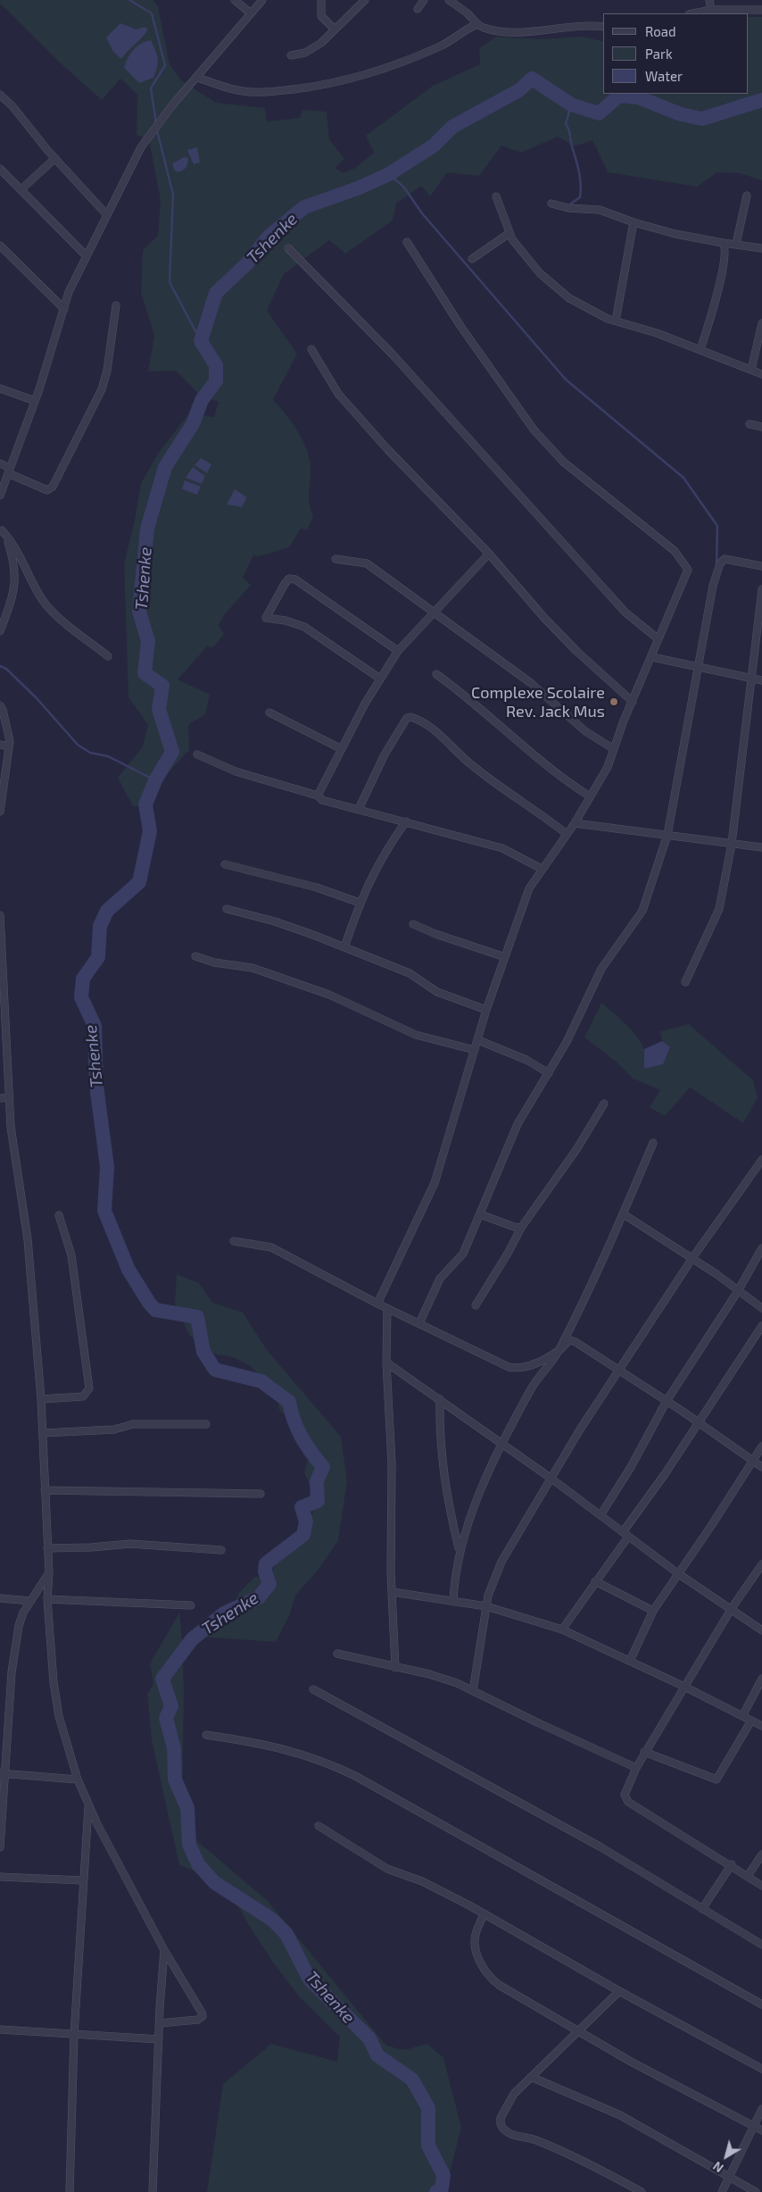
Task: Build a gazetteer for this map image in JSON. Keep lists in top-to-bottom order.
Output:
{
  "water": ["Tshenke"],
  "places": ["Complexe Scolaire Rev. Jack Mus"],
  "legend": ["Road", "Park", "Water"],
  "north": "bottom left"
}
